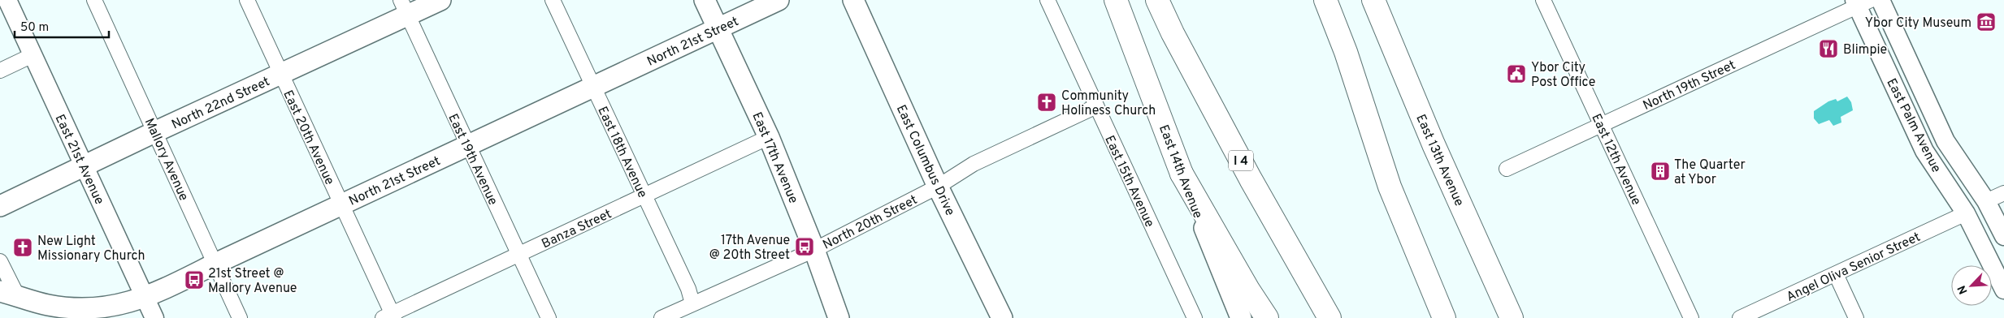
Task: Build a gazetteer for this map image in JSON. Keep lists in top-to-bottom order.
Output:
{
  "streets": {
    "main road": [
      "North 21st Street",
      "North 22nd Street",
      "East 17th Avenue",
      "East Columbus Drive",
      "East 13th Avenue",
      "I 4",
      "East 14th Avenue"
    ],
    "street": [
      "North 19th Street",
      "East Palm Avenue",
      "East 20th Avenue",
      "East 18th Avenue",
      "East 21st Avenue",
      "Mallory Avenue",
      "East 19th Avenue",
      "East 12th Avenue",
      "East 15th Avenue",
      "North 20th Street",
      "Banza Street",
      "Angel Oliva Senior Street"
    ]
  },
  "crossings": [
    ["North 21st Street", "East 20th Avenue"],
    ["North 21st Street", "East 18th Avenue"],
    ["North 21st Street", "East 17th Avenue"],
    ["North 21st Street", "East 21st Avenue"],
    ["North 21st Street", "Mallory Avenue"],
    ["North 21st Street", "East 19th Avenue"],
    ["North 19th Street", "East Palm Avenue"],
    ["North 19th Street", "East 12th Avenue"],
    ["North 22nd Street", "East 20th Avenue"],
    ["North 22nd Street", "East 21st Avenue"],
    ["North 22nd Street", "Mallory Avenue"],
    ["North 22nd Street", "East 19th Avenue"],
    ["East Palm Avenue", "Angel Oliva Senior Street"],
    ["East 20th Avenue", "Banza Street"],
    ["East 18th Avenue", "North 20th Street"],
    ["East 18th Avenue", "Banza Street"],
    ["East 17th Avenue", "North 20th Street"],
    ["East 17th Avenue", "Banza Street"],
    ["East 19th Avenue", "Banza Street"],
    ["East Columbus Drive", "North 20th Street"],
    ["East 15th Avenue", "North 20th Street"]
  ],
  "places": {
    "museum": ["Ybor City Museum"],
    "restaurant": ["Blimpie"],
    "public building": ["Ybor City Post Office"],
    "church": ["Community Holiness Church", "New Light Missionary Church"],
    "building": ["The Quarter at Ybor"],
    "bus stop": ["17th Avenue @ 20th Street", "21st Street @ Mallory Avenue"]
  },
  "scale_bar": "50 m",
  "north": "bottom left"
}
